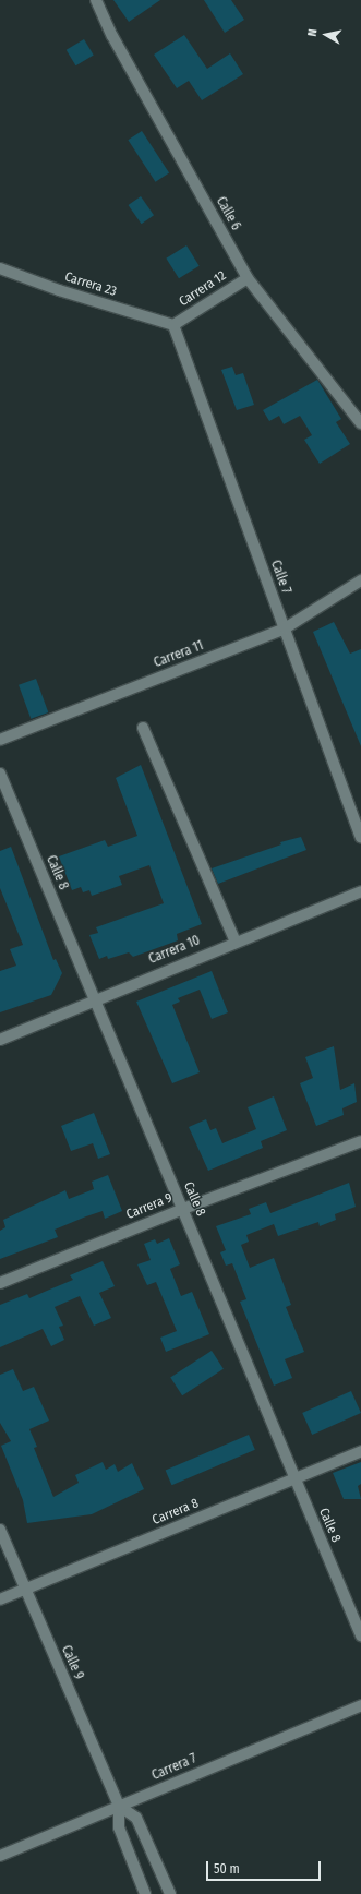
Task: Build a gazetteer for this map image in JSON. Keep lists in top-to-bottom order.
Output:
{
  "streets": {
    "street": [
      "Calle 6",
      "Carrera 23",
      "Carrera 12",
      "Calle 7",
      "Carrera 11",
      "Calle 8",
      "Carrera 10",
      "Carrera 9",
      "Carrera 8",
      "Calle 9",
      "Carrera 7"
    ]
  },
  "crossings": [
    ["Calle 6", "Carrera 12"],
    ["Carrera 23", "Carrera 12"],
    ["Carrera 23", "Calle 7"],
    ["Carrera 12", "Calle 7"],
    ["Calle 7", "Carrera 11"],
    ["Calle 8", "Carrera 10"],
    ["Calle 8", "Carrera 9"],
    ["Calle 8", "Carrera 8"],
    ["Carrera 8", "Calle 9"],
    ["Calle 9", "Carrera 7"]
  ],
  "scale_bar": "50 m",
  "north": "left"
}
